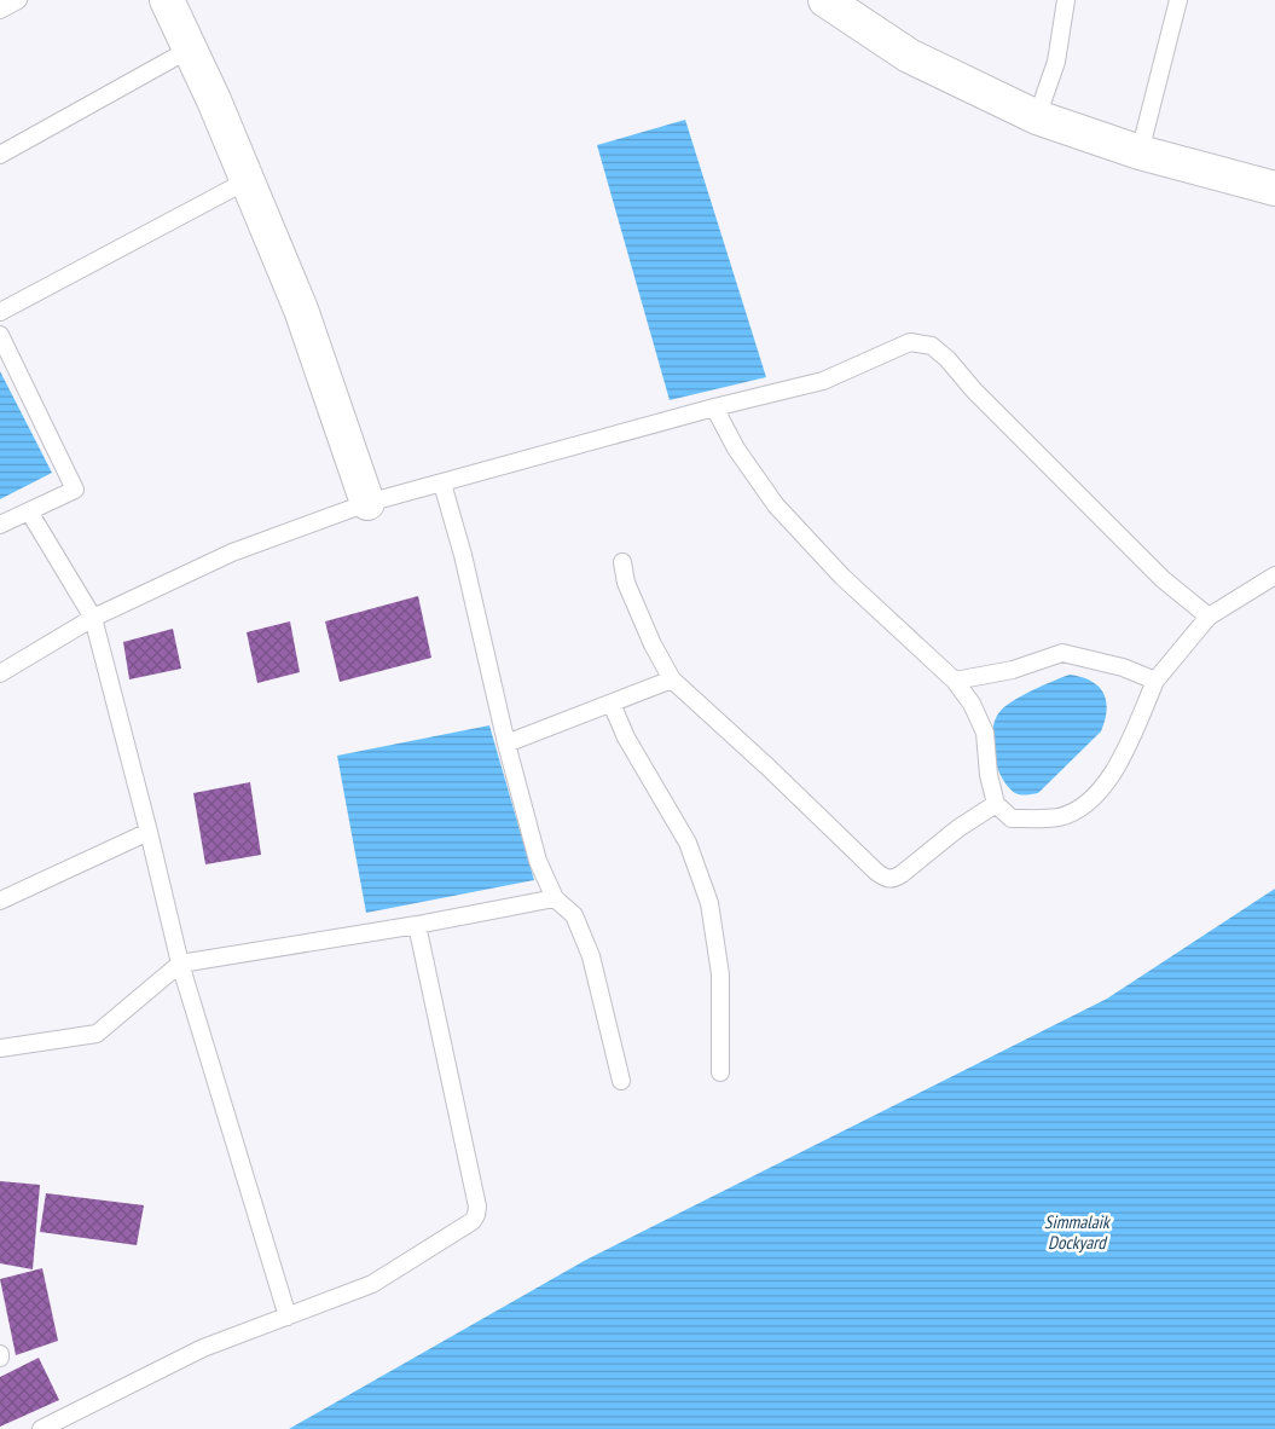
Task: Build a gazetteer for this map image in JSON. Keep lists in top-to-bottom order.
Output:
{
  "water": ["Simmalaik Dockyard"]
}
